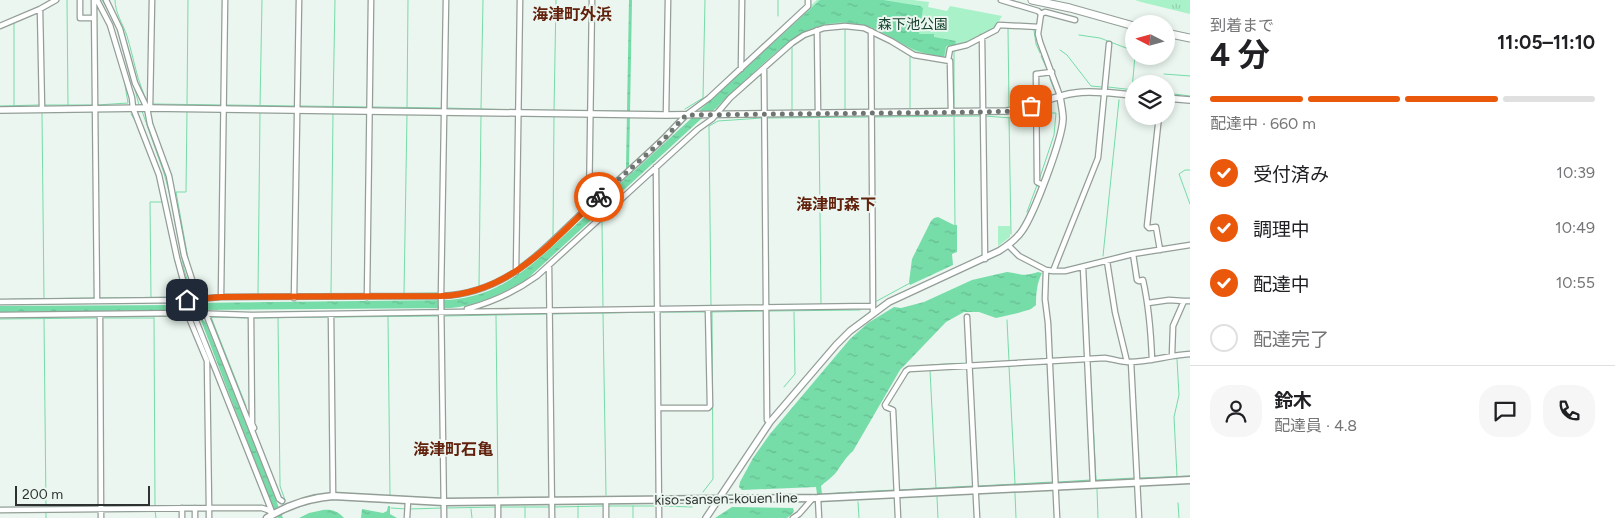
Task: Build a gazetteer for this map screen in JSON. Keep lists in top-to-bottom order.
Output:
{
  "streets": {
    "main road": ["kiso-sansen-kouen line"]
  },
  "districts": ["海津町外浜", "海津町森下", "海津町石亀"],
  "parks": ["森下池公園"],
  "scale_bar": "200 m",
  "north": "left",
  "page": {
    "heading": ["4 分", "到着まで", "11:05–11:10"],
    "panel": ["鈴木", "配達員 · 4.8"],
    "bar": "配達中 · 660 m",
    "list": [
      ["受付済み", "10:39"],
      ["調理中", "10:49"],
      ["配達中", "10:55"],
      "配達完了"
    ],
    "scale": "200 m"
  }
}
